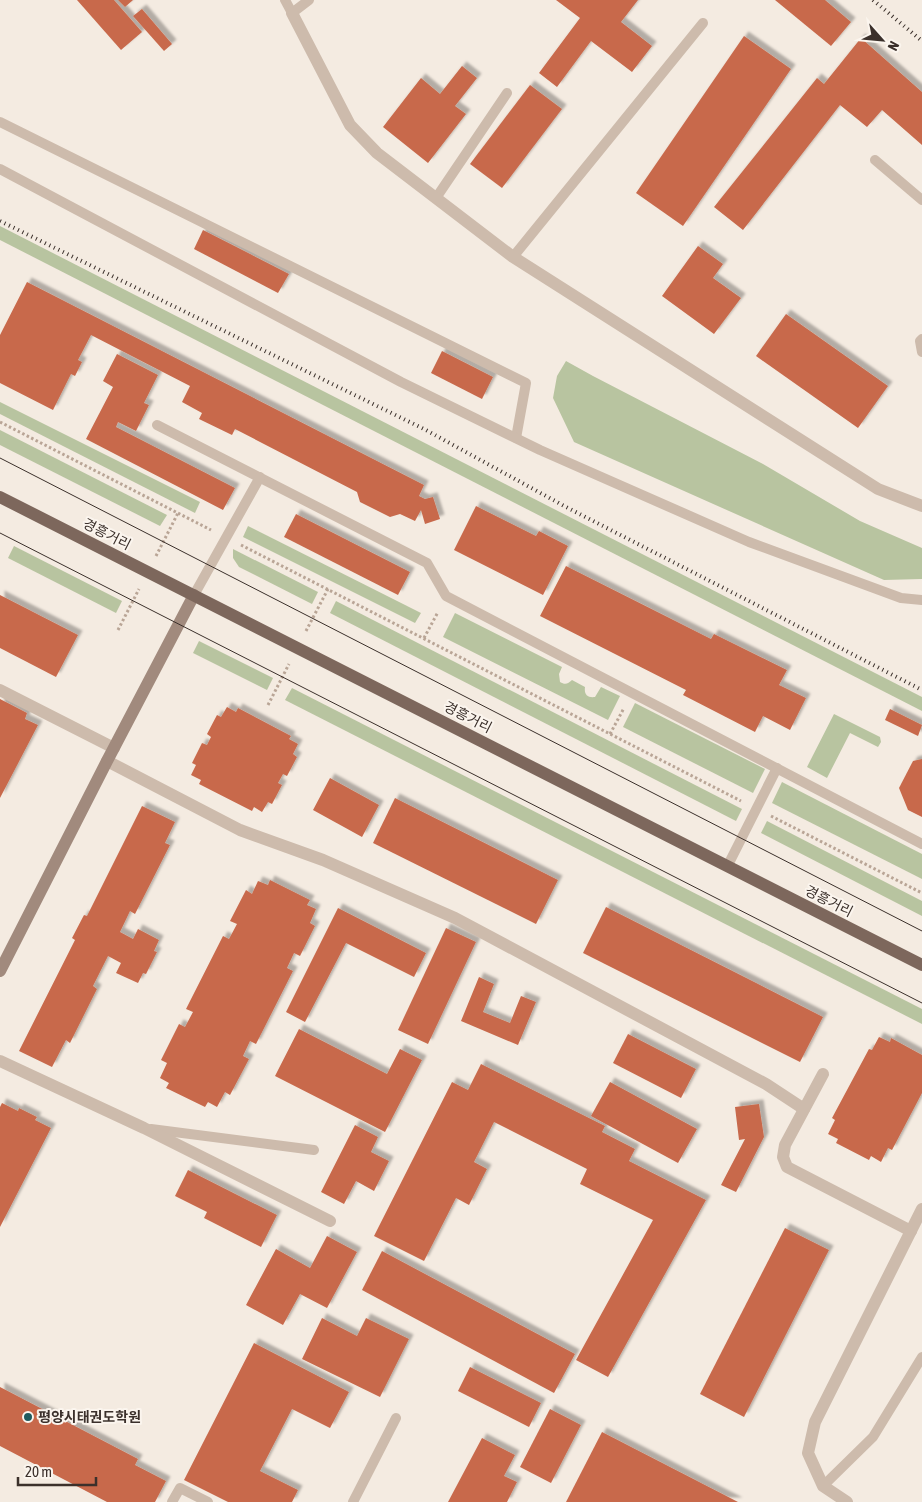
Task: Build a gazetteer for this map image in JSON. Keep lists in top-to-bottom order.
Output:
{
  "streets": {
    "main road": ["경흥거리"]
  },
  "places": ["평양시태권도학원"],
  "scale_bar": "20 m",
  "north": "bottom right"
}
